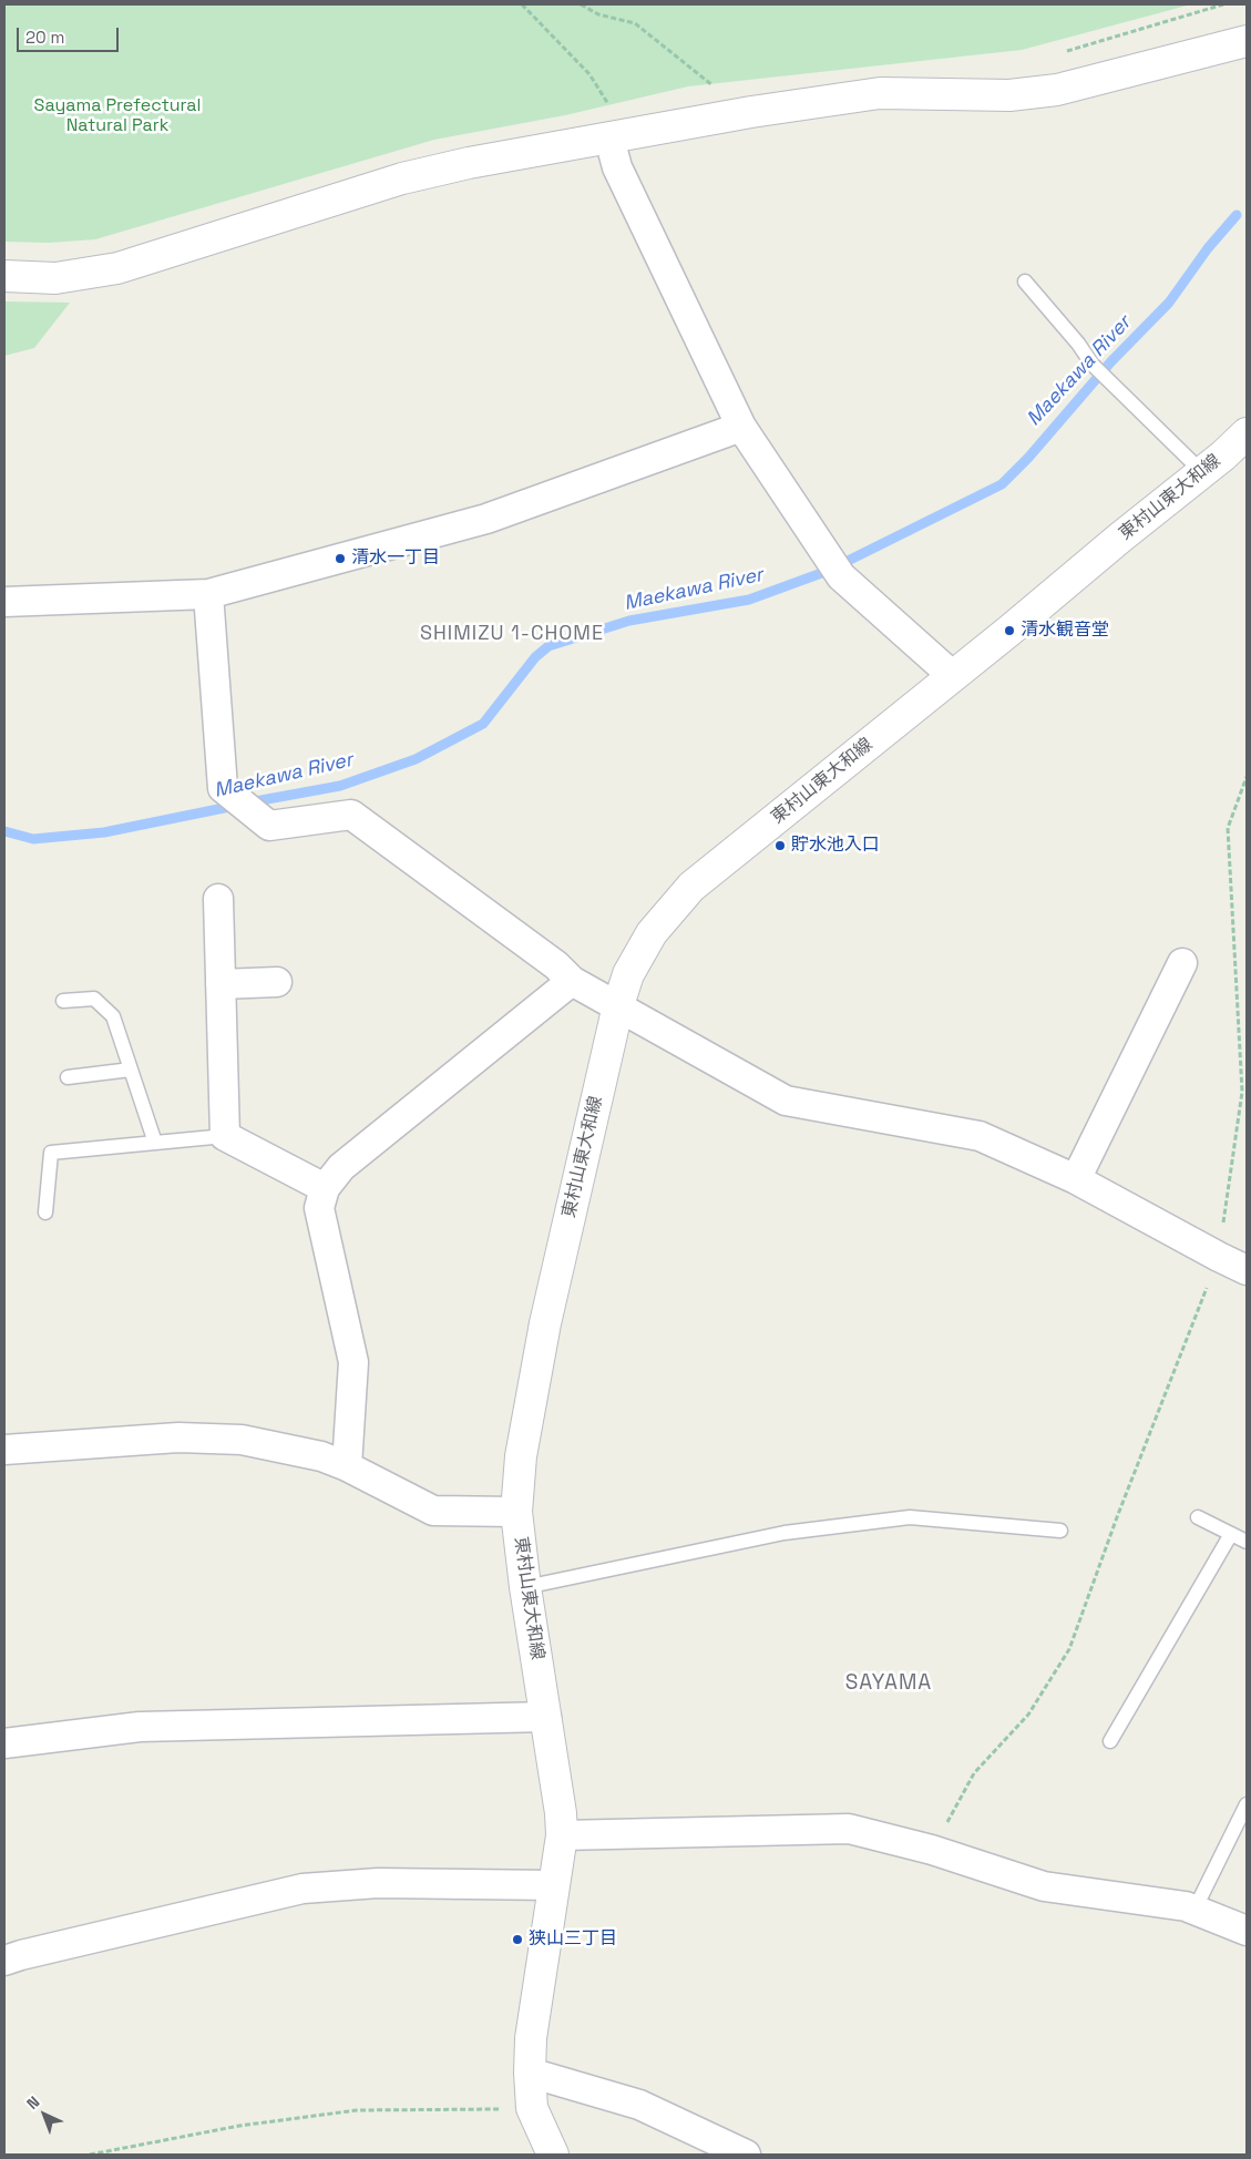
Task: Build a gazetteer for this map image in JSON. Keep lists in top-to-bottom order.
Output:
{
  "streets": {
    "main road": ["東村山東大和線"]
  },
  "districts": ["SHIMIZU 1-CHOME", "SAYAMA"],
  "water": ["Maekawa River"],
  "parks": ["Sayama Prefectural Natural Park"],
  "places": [
    "清水一丁目",
    "清水観音堂",
    "貯水池入口",
    "狭山三丁目"
  ],
  "scale_bar": "20 m",
  "north": "top left"
}
